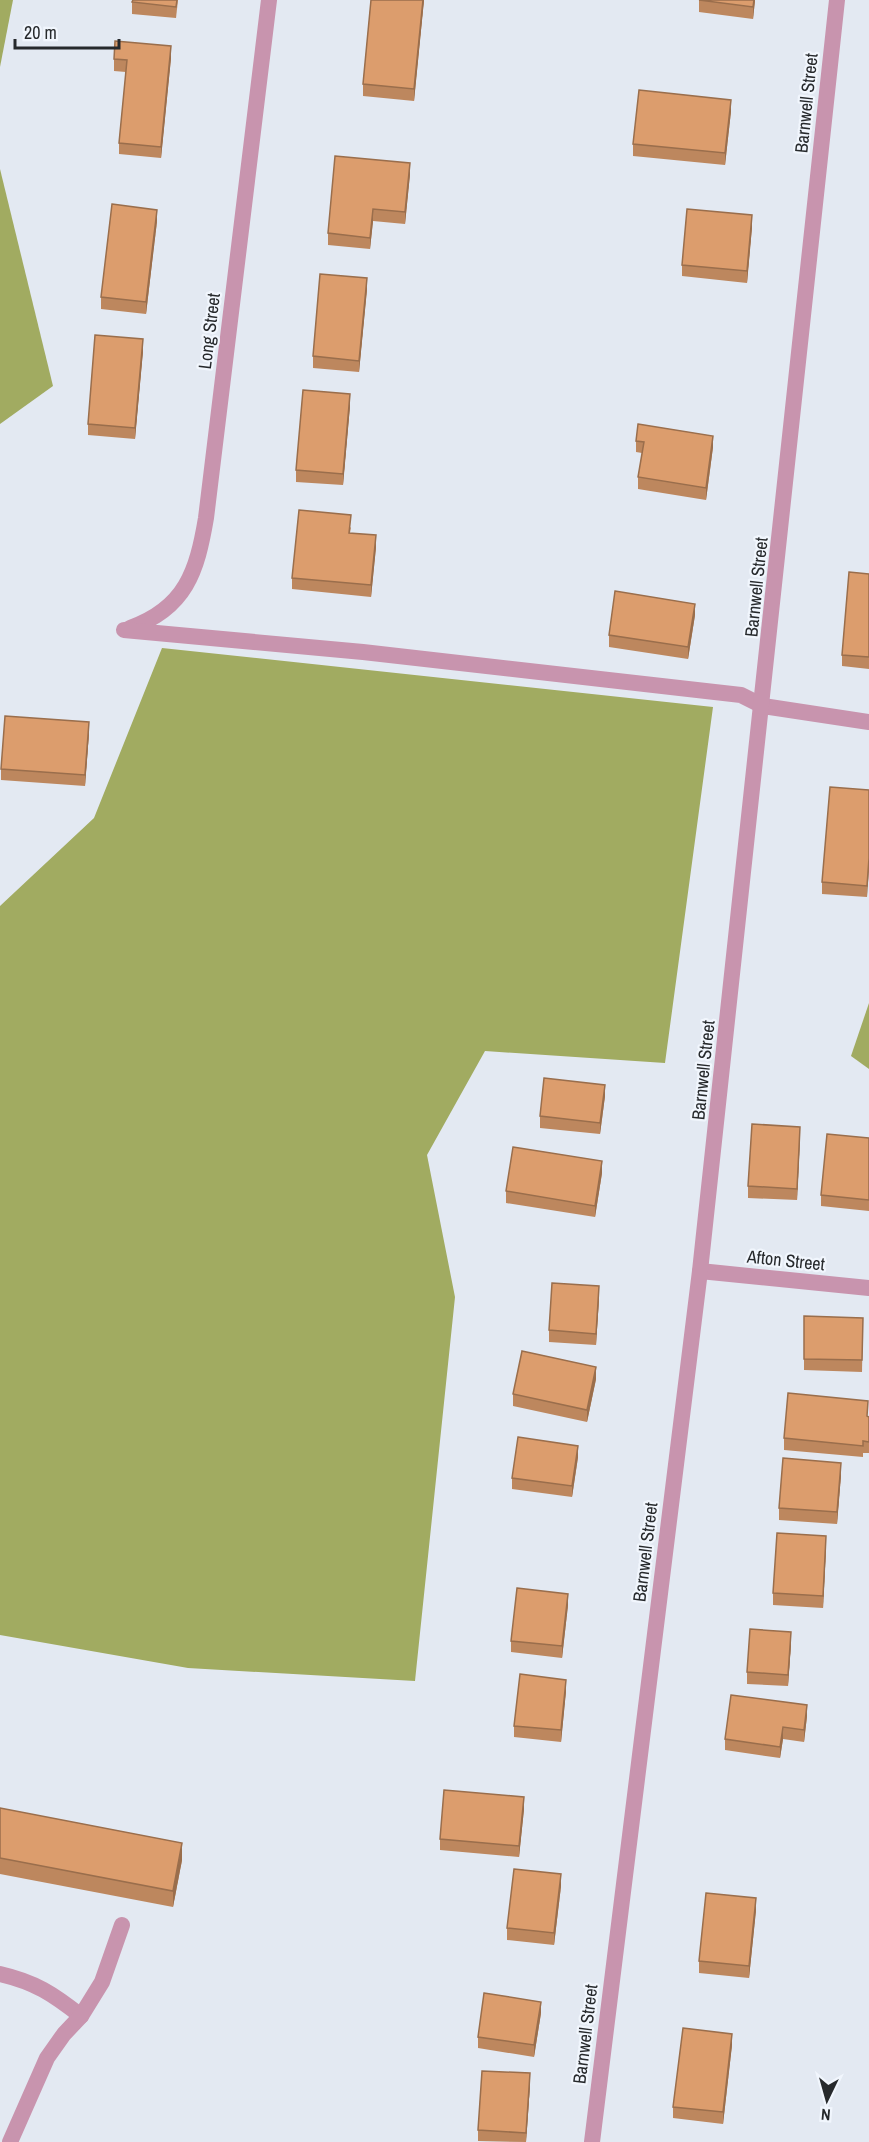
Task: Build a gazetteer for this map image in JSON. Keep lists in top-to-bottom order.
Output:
{
  "streets": {
    "street": ["Barnwell Street", "Long Street", "Afton Street"]
  },
  "crossings": [
    ["Barnwell Street", "Long Street"],
    ["Barnwell Street", "Afton Street"]
  ],
  "scale_bar": "20 m",
  "north": "bottom"
}
